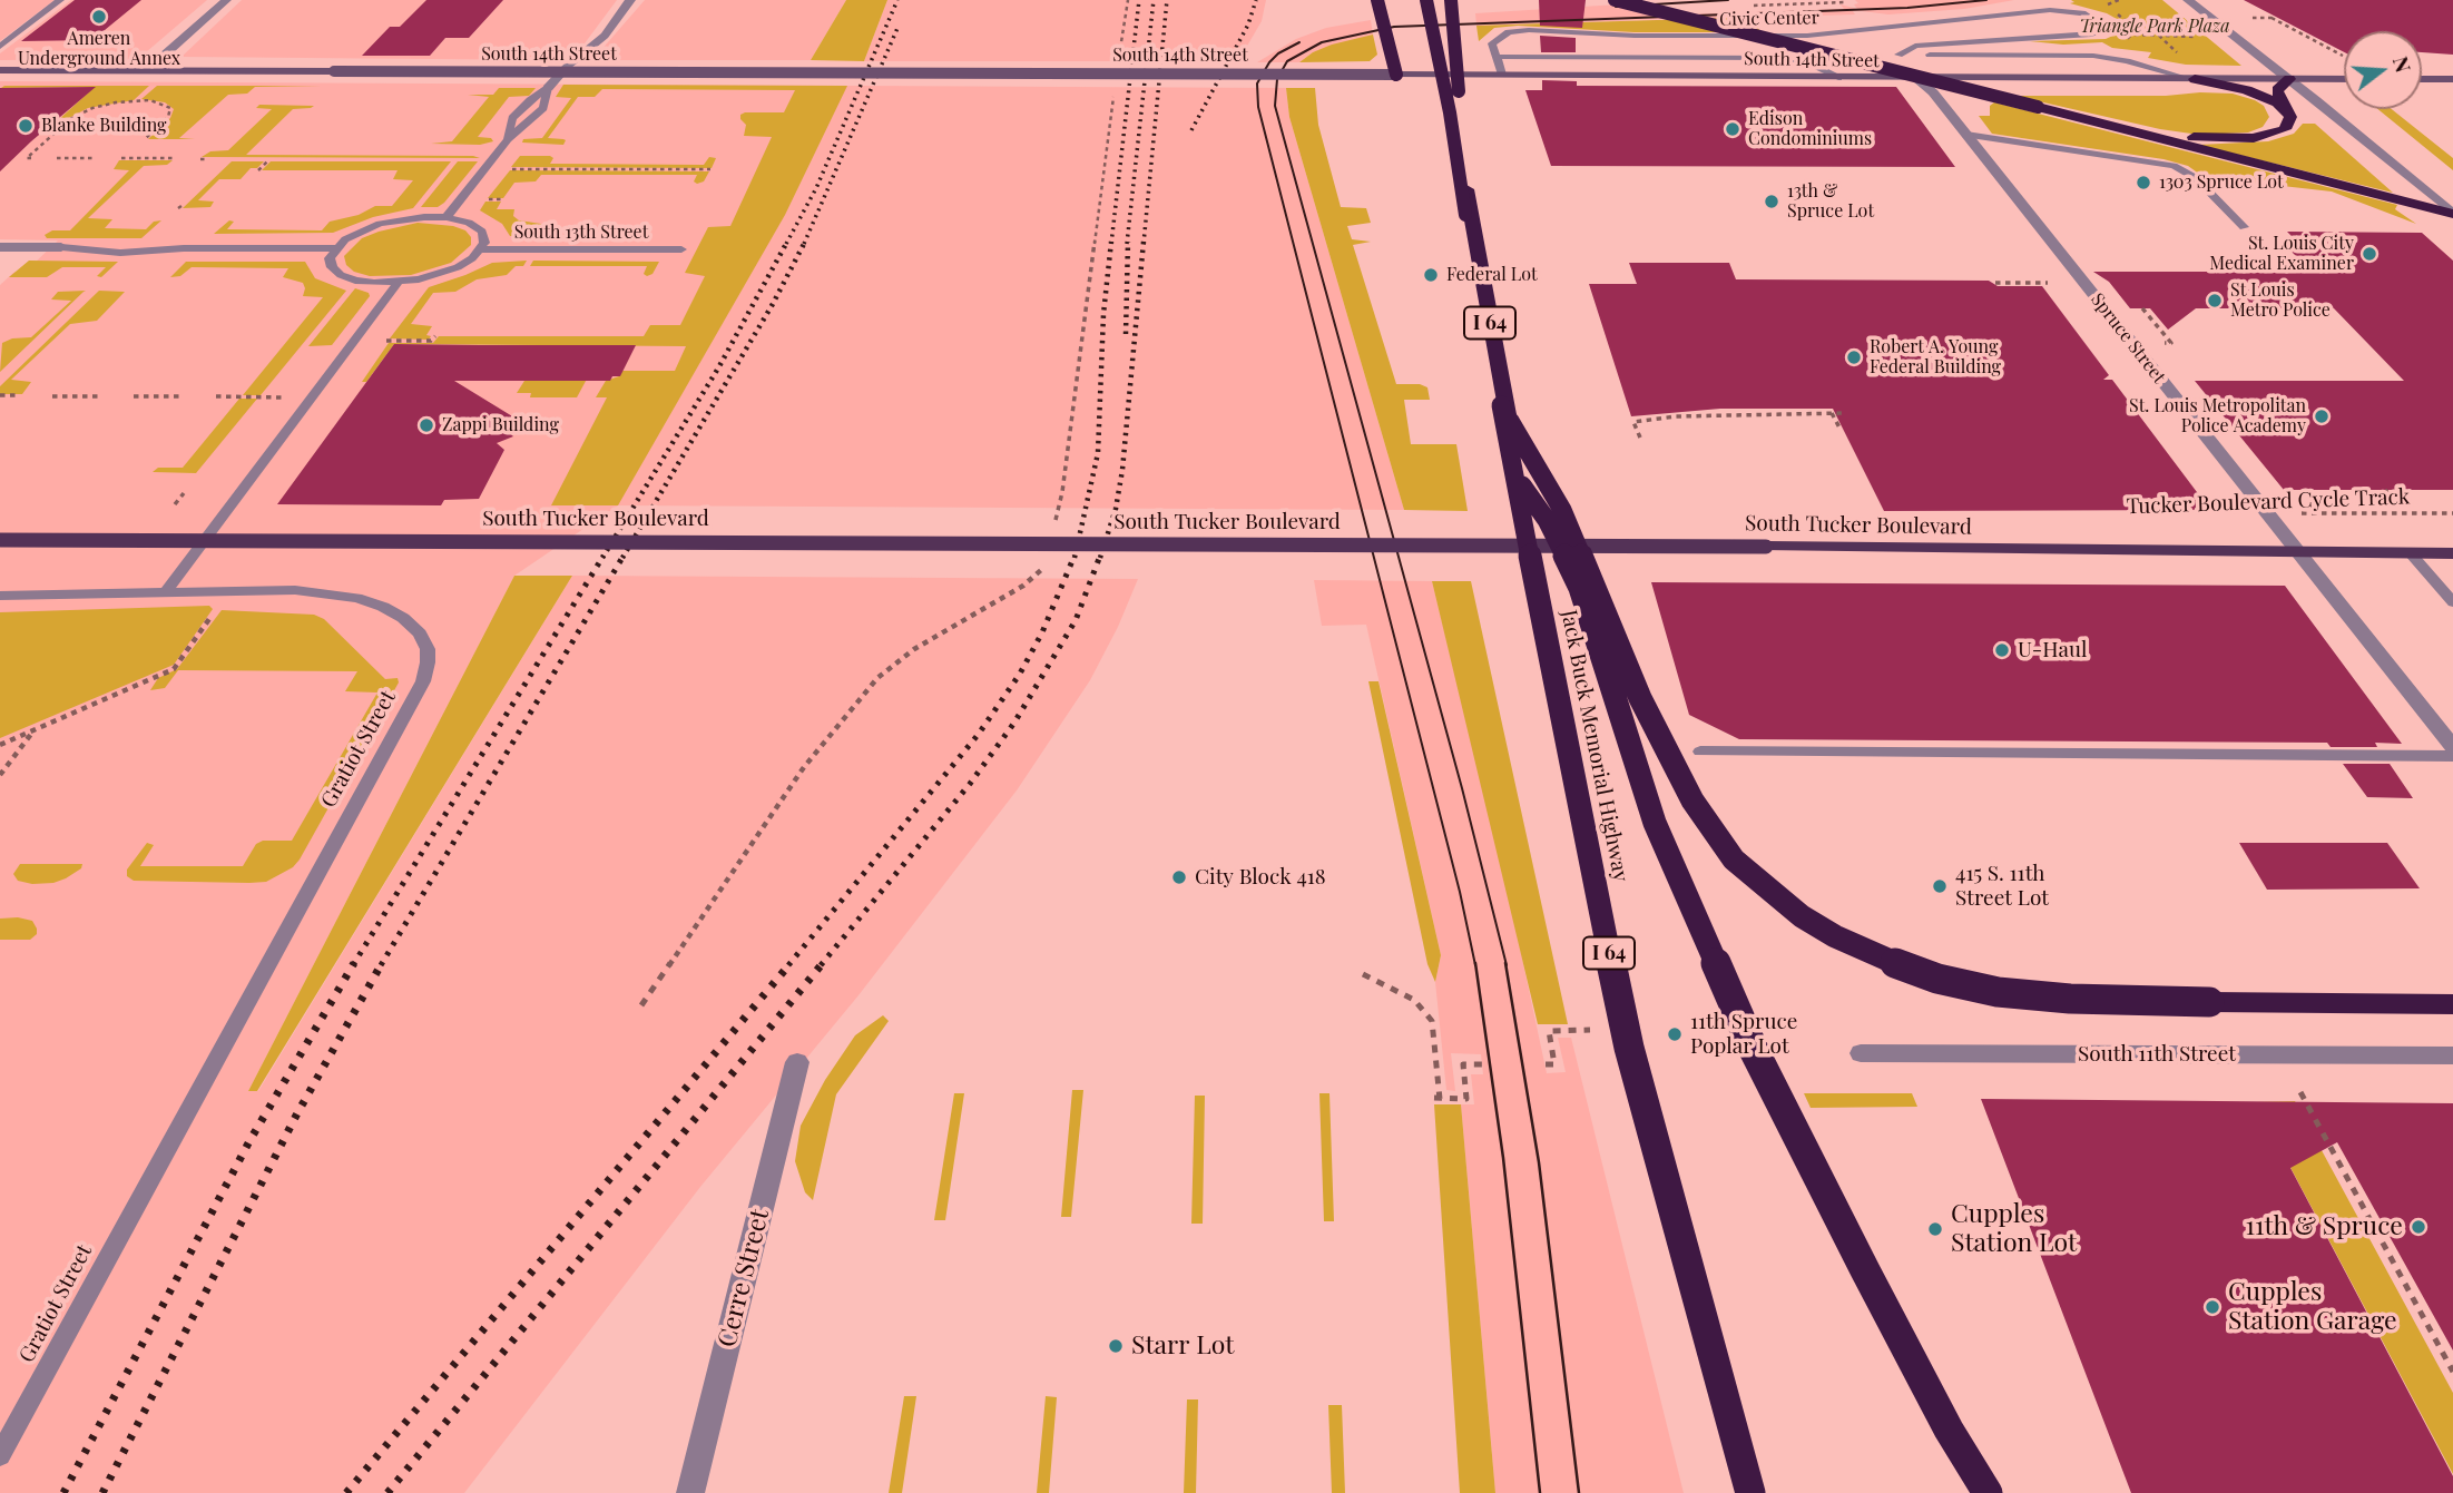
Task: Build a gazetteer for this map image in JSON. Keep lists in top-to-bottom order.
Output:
{
  "streets": {
    "highway": ["I 64", "Jack Buck Memorial Highway"],
    "main road": ["South 14th Street", "South Tucker Boulevard"],
    "street": ["Spruce Street", "South 11th Street", "Cerre Street"],
    "lane": ["Civic Center", "South 13th Street", "Gratiot Street"],
    "path": ["Tucker Boulevard Cycle Track"]
  },
  "crossings": [
    ["Civic Center", "South 14th Street"],
    ["South 14th Street", "Spruce Street"],
    ["Spruce Street", "Tucker Boulevard Cycle Track"],
    ["Spruce Street", "South Tucker Boulevard"]
  ],
  "parks": ["Triangle Park Plaza"],
  "places": [
    "Ameren Underground Annex",
    "Blanke Building",
    "Edison Condominiums",
    "1303 Spruce Lot",
    "13th & Spruce Lot",
    "St. Louis City Medical Examiner",
    "Federal Lot",
    "St Louis Metro Police",
    "Robert A. Young Federal Building",
    "St. Louis Metropolitan Police Academy",
    "Zappi Building",
    "U-Haul",
    "City Block 418",
    "415 S. 11th Street Lot",
    "11th Spruce Poplar Lot",
    "11th & Spruce",
    "Cupples Station Lot",
    "Cupples Station Garage",
    "Starr Lot"
  ],
  "north": "right"
}
